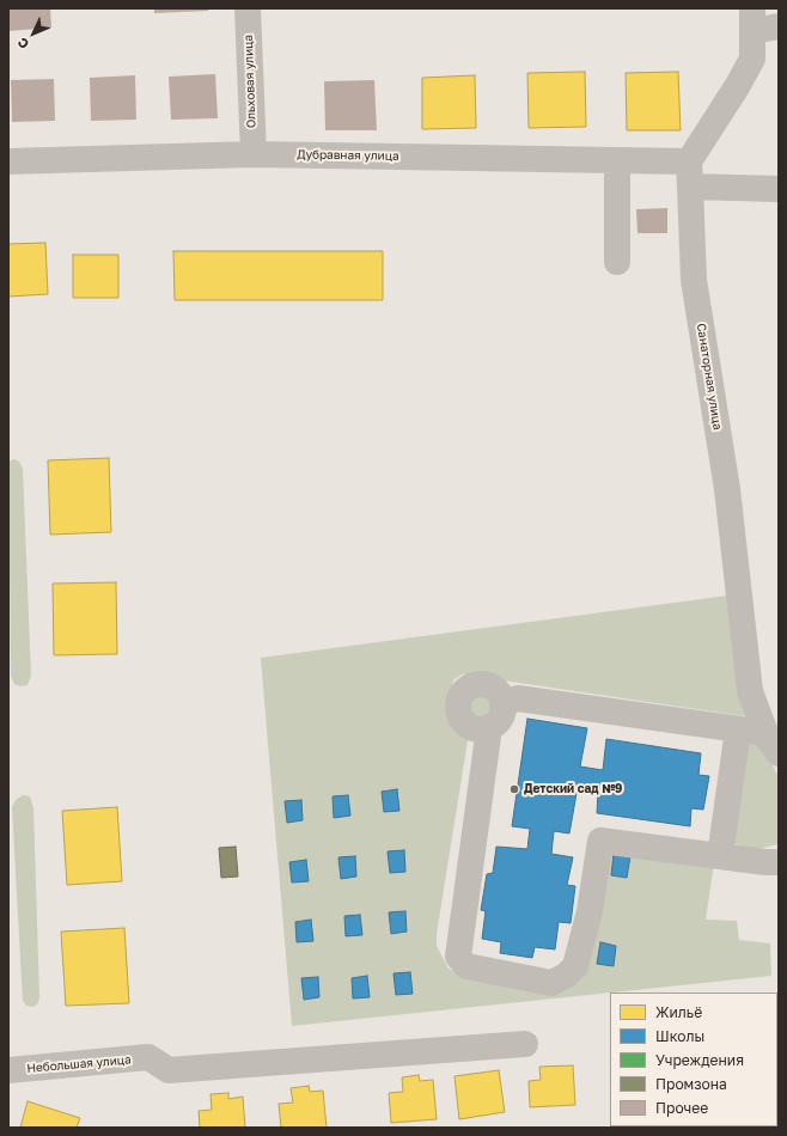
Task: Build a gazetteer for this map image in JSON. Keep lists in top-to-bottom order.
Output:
{
  "streets": {
    "street": [
      "Ольховая улица",
      "Дубравная улица",
      "Санаторная улица",
      "Небольшая улица"
    ]
  },
  "crossings": [
    ["Ольховая улица", "Дубравная улица"],
    ["Дубравная улица", "Санаторная улица"]
  ],
  "places": ["Детский сад №9"],
  "legend": [
    "Жильё",
    "Школы",
    "Учреждения",
    "Промзона",
    "Прочее"
  ],
  "north": "bottom left"
}
